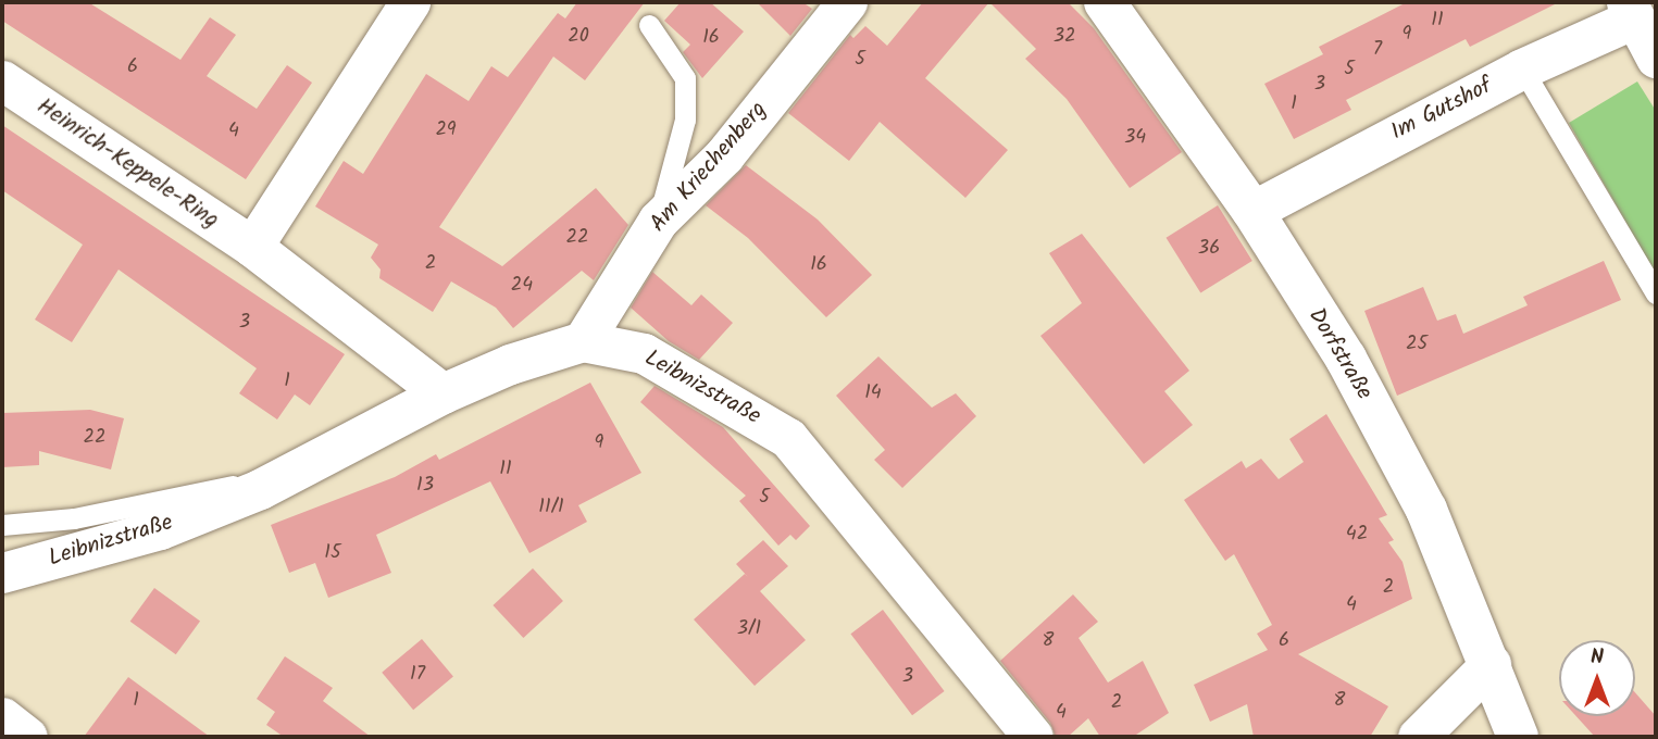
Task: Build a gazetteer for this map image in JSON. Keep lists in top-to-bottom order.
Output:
{
  "streets": {
    "street": [
      "Im Gutshof",
      "Heinrich-Keppele-Ring",
      "Am Kriechenberg",
      "Dorfstraße",
      "Leibnizstraße"
    ]
  },
  "crossings": [
    ["Im Gutshof", "Dorfstraße"],
    ["Heinrich-Keppele-Ring", "Leibnizstraße"],
    ["Am Kriechenberg", "Leibnizstraße"]
  ],
  "house_numbers": [
    "11",
    "9",
    "20",
    "32",
    "16",
    "7",
    "5",
    "6",
    "5",
    "3",
    "1",
    "29",
    "4",
    "34",
    "22",
    "36",
    "2",
    "16",
    "24",
    "3",
    "25",
    "1",
    "14",
    "22",
    "9",
    "11",
    "13",
    "5",
    "11/1",
    "42",
    "15",
    "2",
    "4",
    "3/1",
    "8",
    "6",
    "17",
    "3",
    "1",
    "8",
    "2",
    "4"
  ],
  "north": "top"
}
